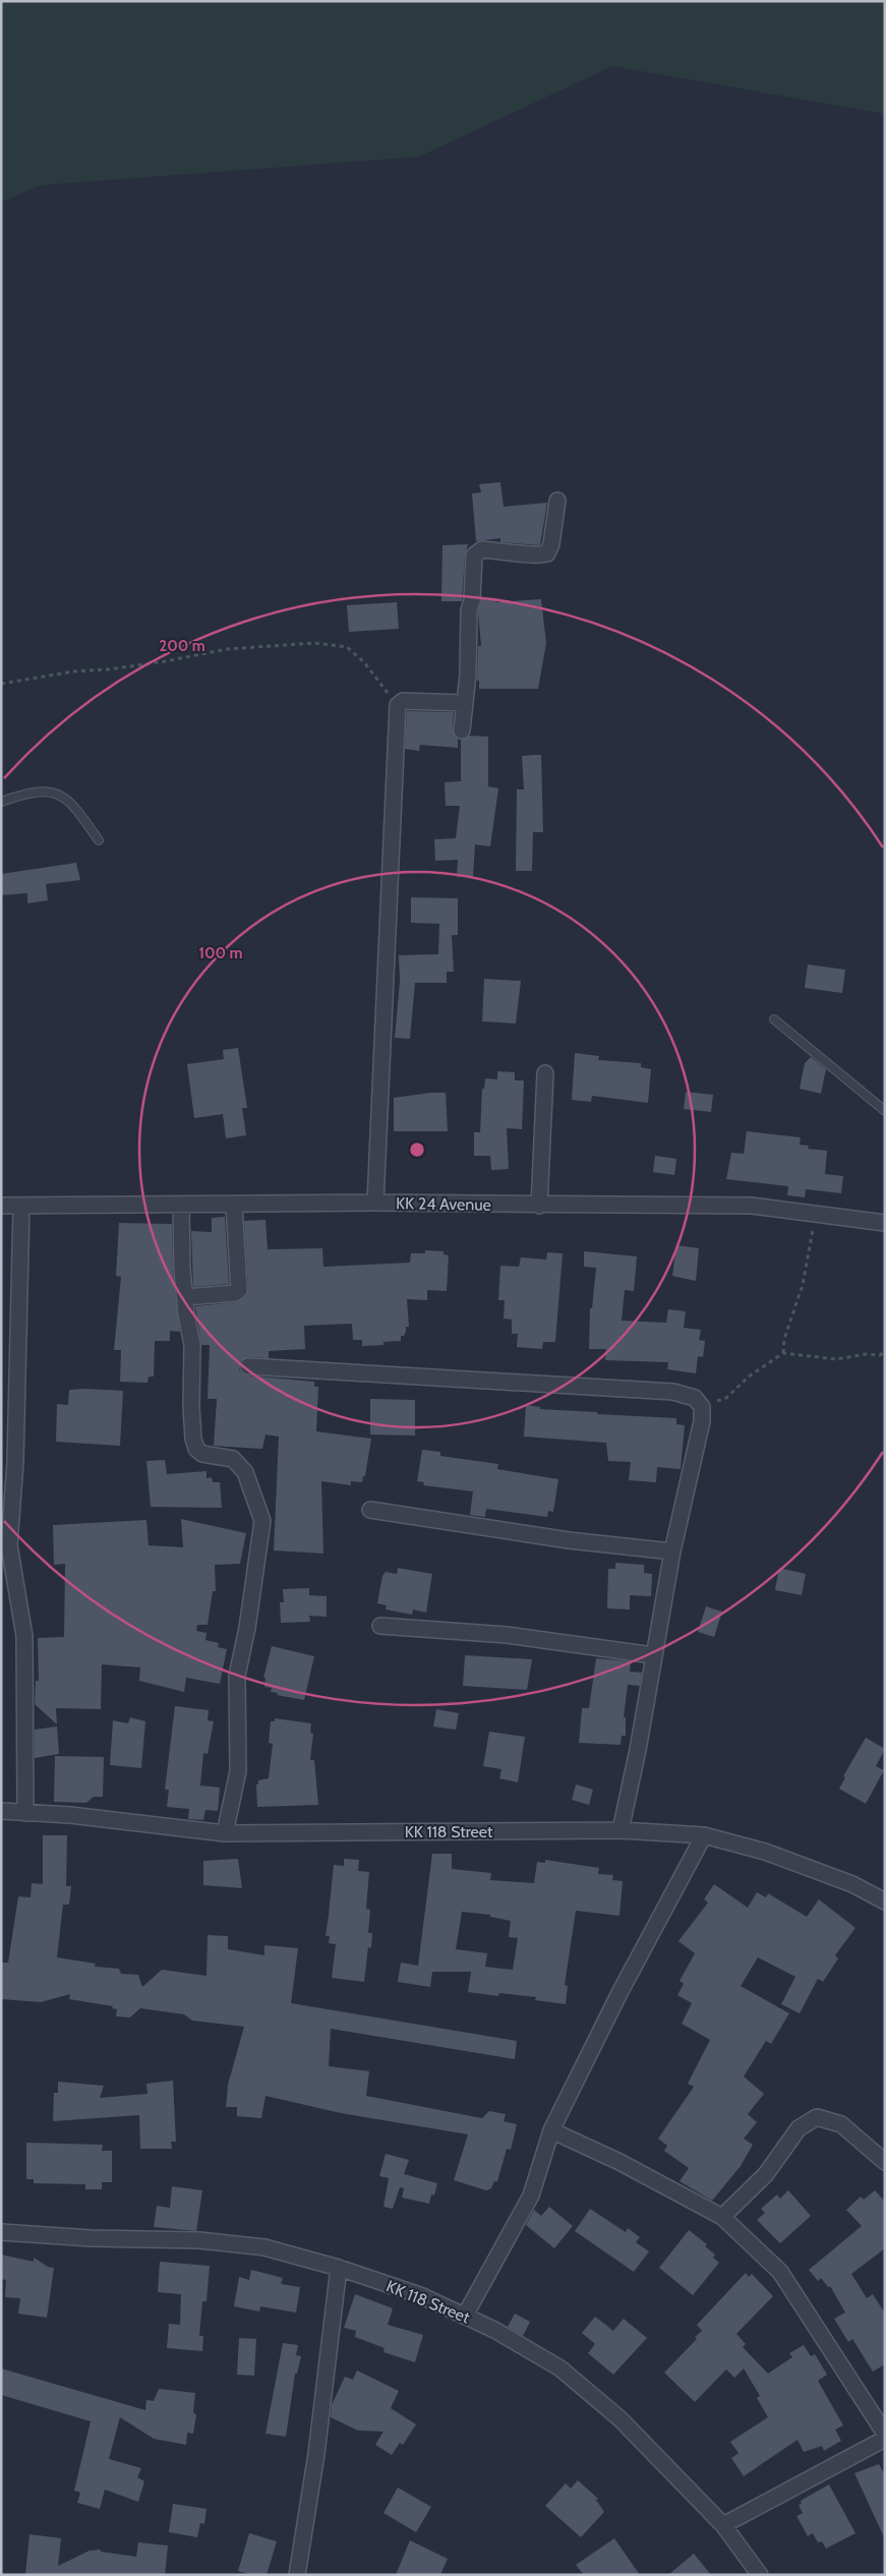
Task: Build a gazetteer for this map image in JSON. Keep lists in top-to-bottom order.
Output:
{
  "streets": {
    "street": ["KK 24 Avenue", "KK 118 Street"]
  },
  "rings": ["200 m", "100 m"]
}
